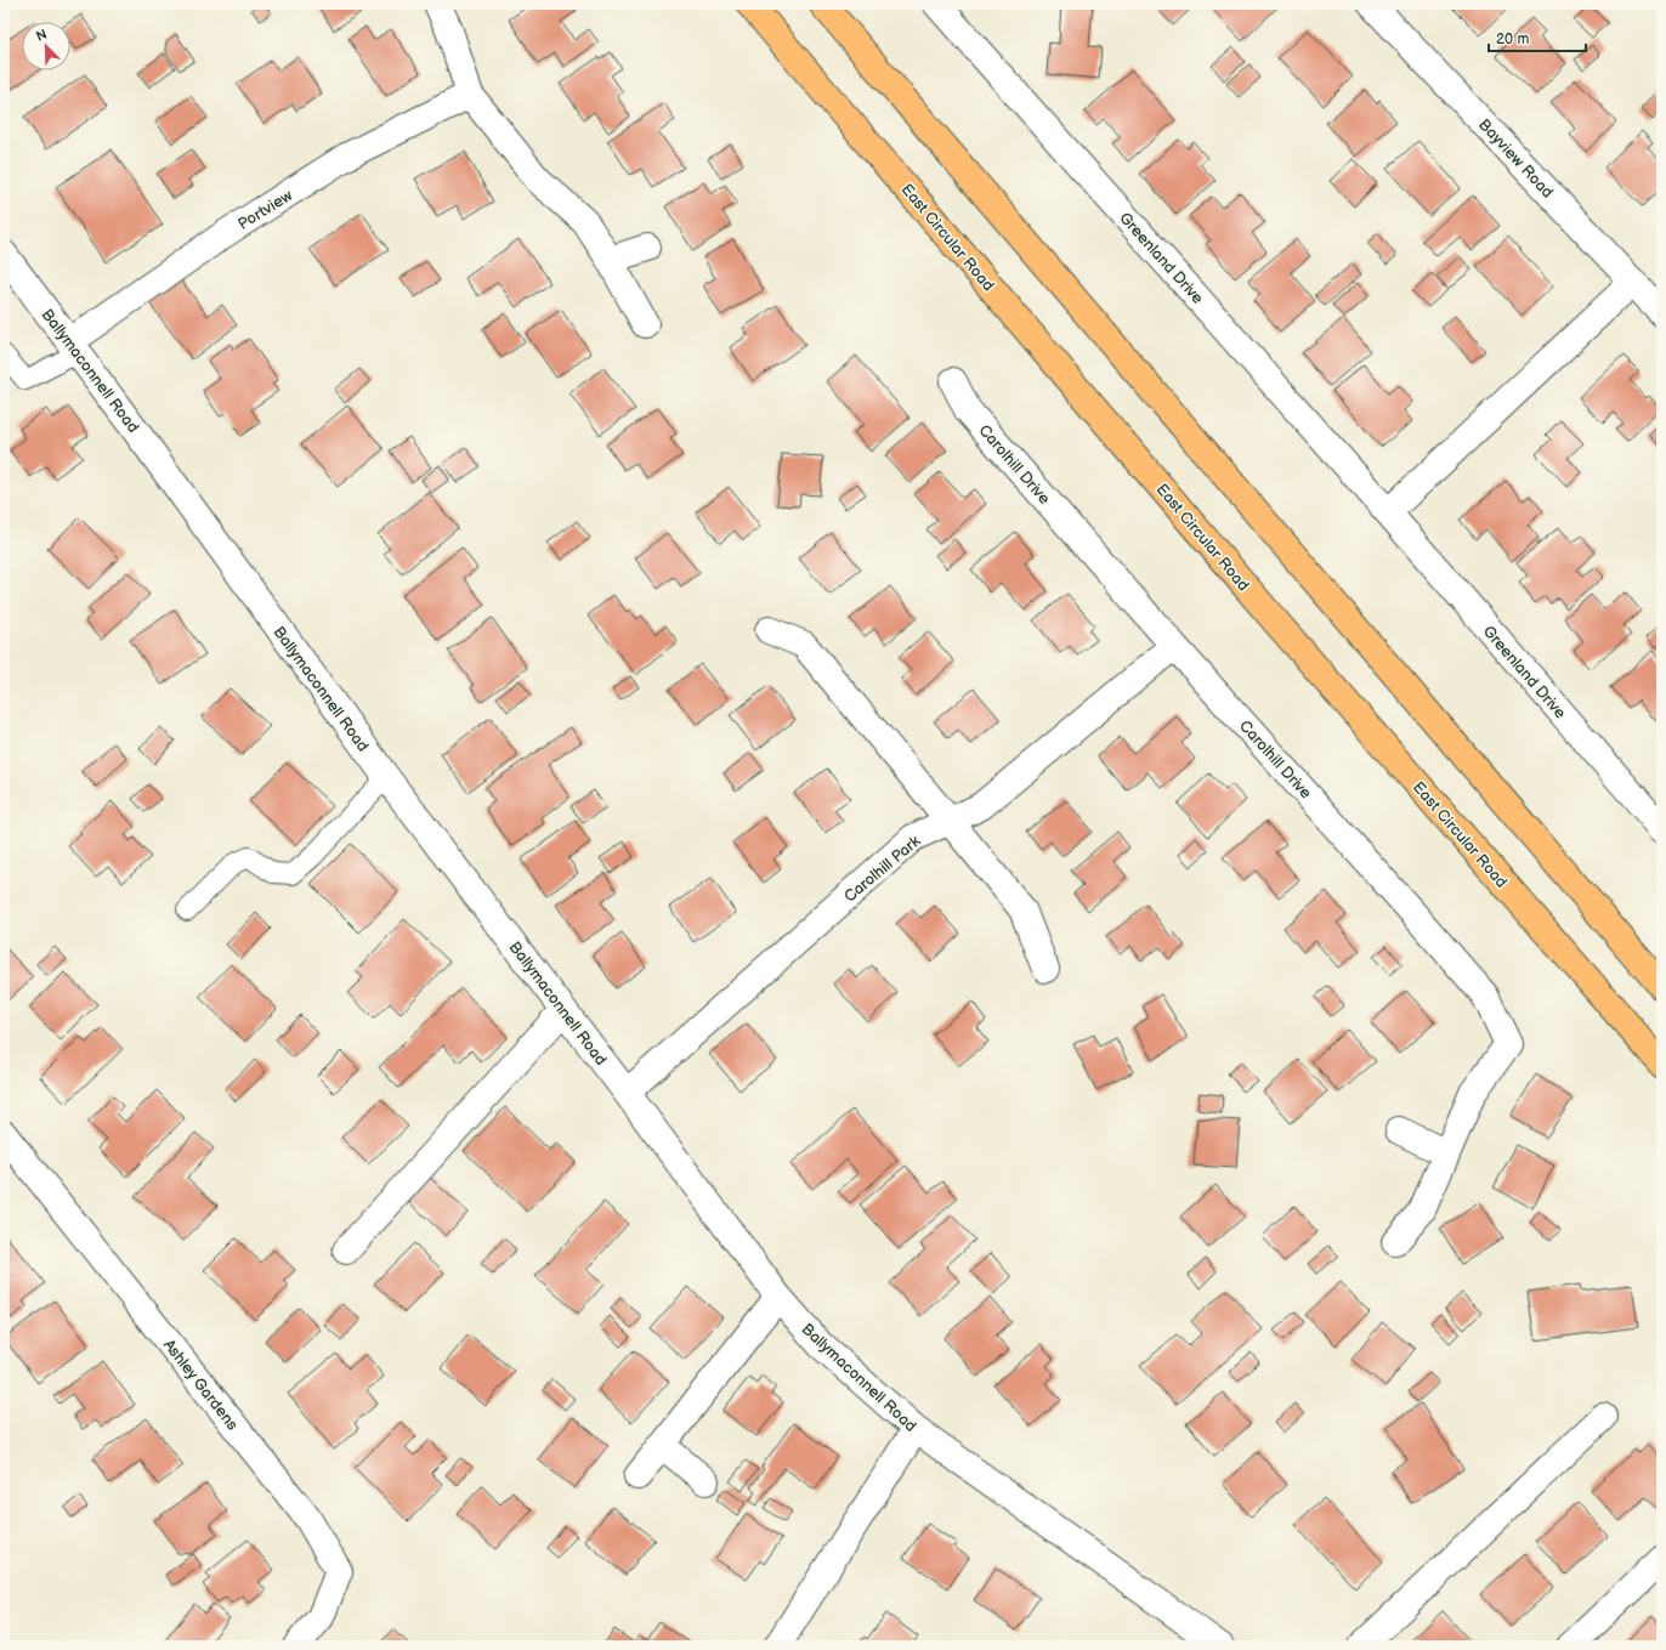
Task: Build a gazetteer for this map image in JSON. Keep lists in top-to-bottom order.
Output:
{
  "streets": {
    "highway": ["East Circular Road"],
    "street": [
      "Bayview Road",
      "Portview",
      "Greenland Drive",
      "Ballymaconnell Road",
      "Carolhill Drive",
      "Carolhill Park",
      "Ashley Gardens"
    ]
  },
  "crossings": [
    ["Portview", "Ballymaconnell Road"],
    ["Ballymaconnell Road", "Carolhill Park"],
    ["Carolhill Drive", "Carolhill Park"]
  ],
  "scale_bar": "20 m",
  "north": "top left"
}
